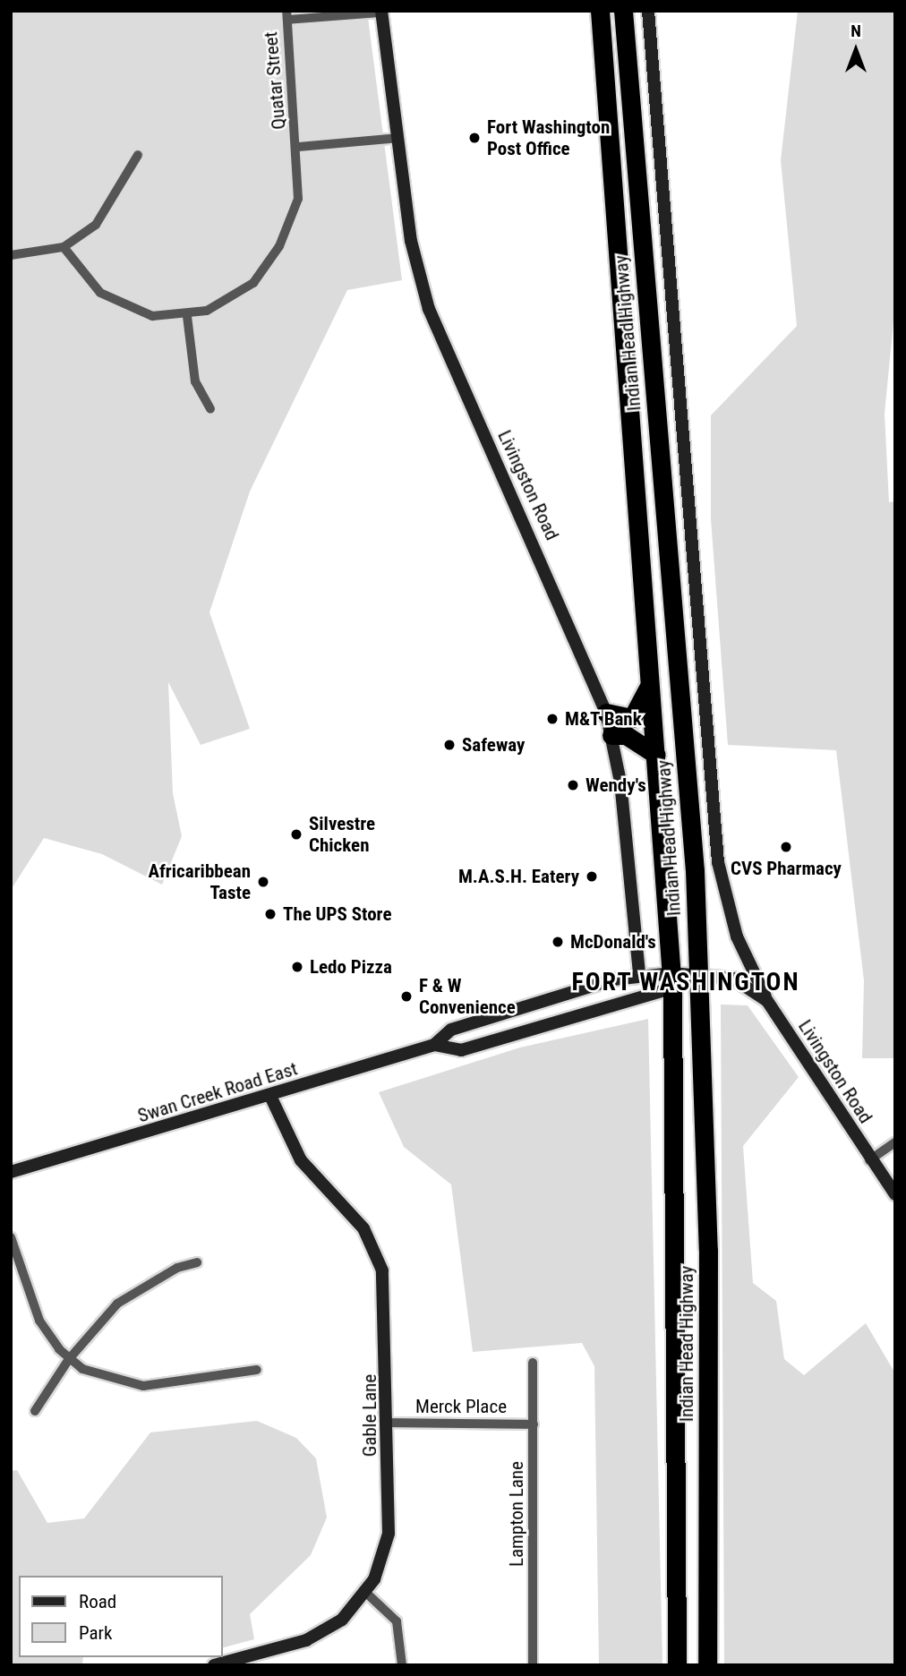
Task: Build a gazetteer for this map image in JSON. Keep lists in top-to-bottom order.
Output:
{
  "streets": {
    "highway": ["Indian Head Highway"],
    "main road": ["Livingston Road", "Swan Creek Road East", "Gable Lane"],
    "street": ["Quatar Street", "Merck Place", "Lampton Lane"]
  },
  "crossings": [
    ["Quatar Street", "Livingston Road"],
    ["Indian Head Highway", "Livingston Road"],
    ["Indian Head Highway", "Swan Creek Road East"],
    ["Livingston Road", "Swan Creek Road East"],
    ["Swan Creek Road East", "Gable Lane"],
    ["Merck Place", "Gable Lane"],
    ["Merck Place", "Lampton Lane"]
  ],
  "districts": ["FORT WASHINGTON"],
  "places": [
    "Fort Washington Post Office",
    "M&T Bank",
    "Safeway",
    "Wendy's",
    "Silvestre Chicken",
    "CVS Pharmacy",
    "M.A.S.H. Eatery",
    "Africaribbean Taste",
    "The UPS Store",
    "McDonald's",
    "Ledo Pizza",
    "F & W Convenience"
  ],
  "legend": ["Road", "Park"],
  "north": "top"
}
